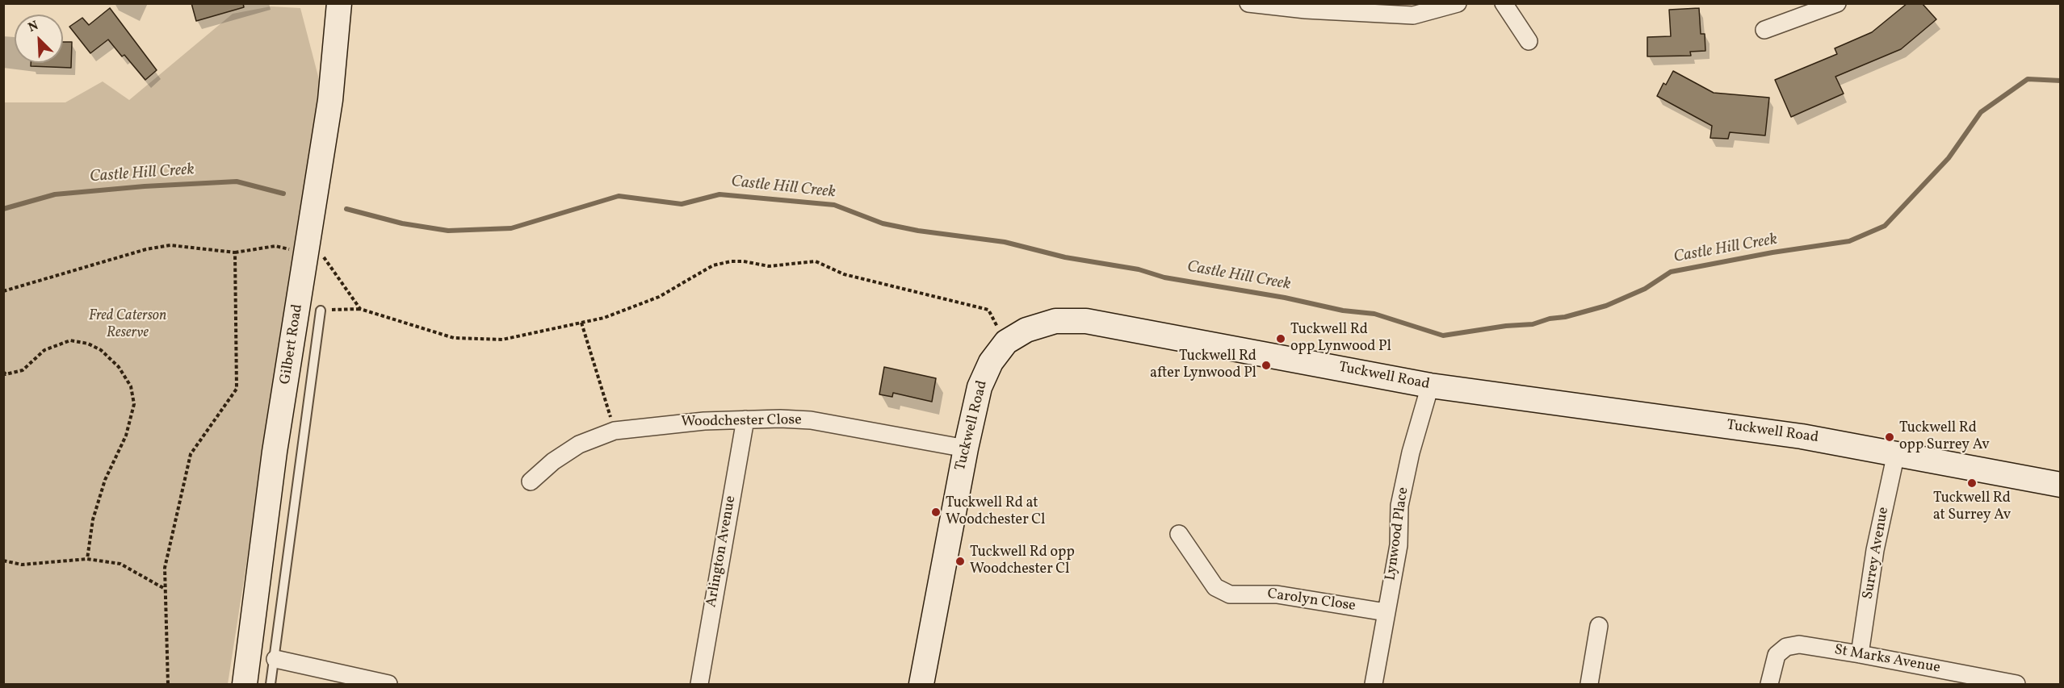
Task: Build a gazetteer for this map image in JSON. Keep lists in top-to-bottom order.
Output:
{
  "streets": {
    "street": [
      "Gilbert Road",
      "Tuckwell Road",
      "Woodchester Close",
      "Lynwood Place",
      "Arlington Avenue",
      "Surrey Avenue",
      "Carolyn Close",
      "St Marks Avenue"
    ]
  },
  "crossings": [
    ["Tuckwell Road", "Woodchester Close"],
    ["Tuckwell Road", "Lynwood Place"],
    ["Tuckwell Road", "Surrey Avenue"],
    ["Woodchester Close", "Arlington Avenue"],
    ["Lynwood Place", "Carolyn Close"],
    ["Surrey Avenue", "St Marks Avenue"]
  ],
  "water": ["Castle Hill Creek"],
  "parks": ["Fred Caterson Reserve"],
  "places": [
    "Tuckwell Rd opp Lynwood Pl",
    "Tuckwell Rd after Lynwood Pl",
    "Tuckwell Rd opp Surrey Av",
    "Tuckwell Rd at Surrey Av",
    "Tuckwell Rd at Woodchester Cl",
    "Tuckwell Rd opp Woodchester Cl"
  ],
  "north": "top left"
}
